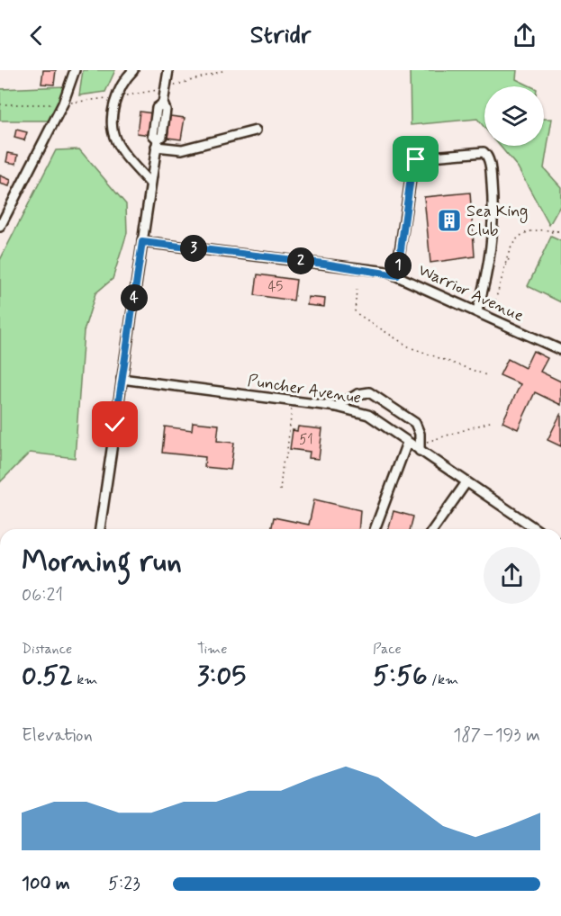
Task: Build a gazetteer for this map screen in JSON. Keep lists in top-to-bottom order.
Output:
{
  "streets": {
    "street": ["Warrior Avenue", "Puncher Avenue"]
  },
  "places": {
    "building": ["Sea King Club"]
  },
  "house_numbers": ["45", "51"],
  "page": {
    "header": "Stridr",
    "pins": [
      "3",
      "2",
      "1",
      "4"
    ],
    "heading": ["Morning run", "06:21"],
    "stats": [
      ["Distance", "0.52 km"],
      ["Time", "3:05"],
      ["Pace", "5:56 /km"]
    ],
    "chart": ["Elevation", "187–193 m"],
    "list": [
      {
        "name": "100 m",
        "note": "5:23"
      }
    ]
  }
}
